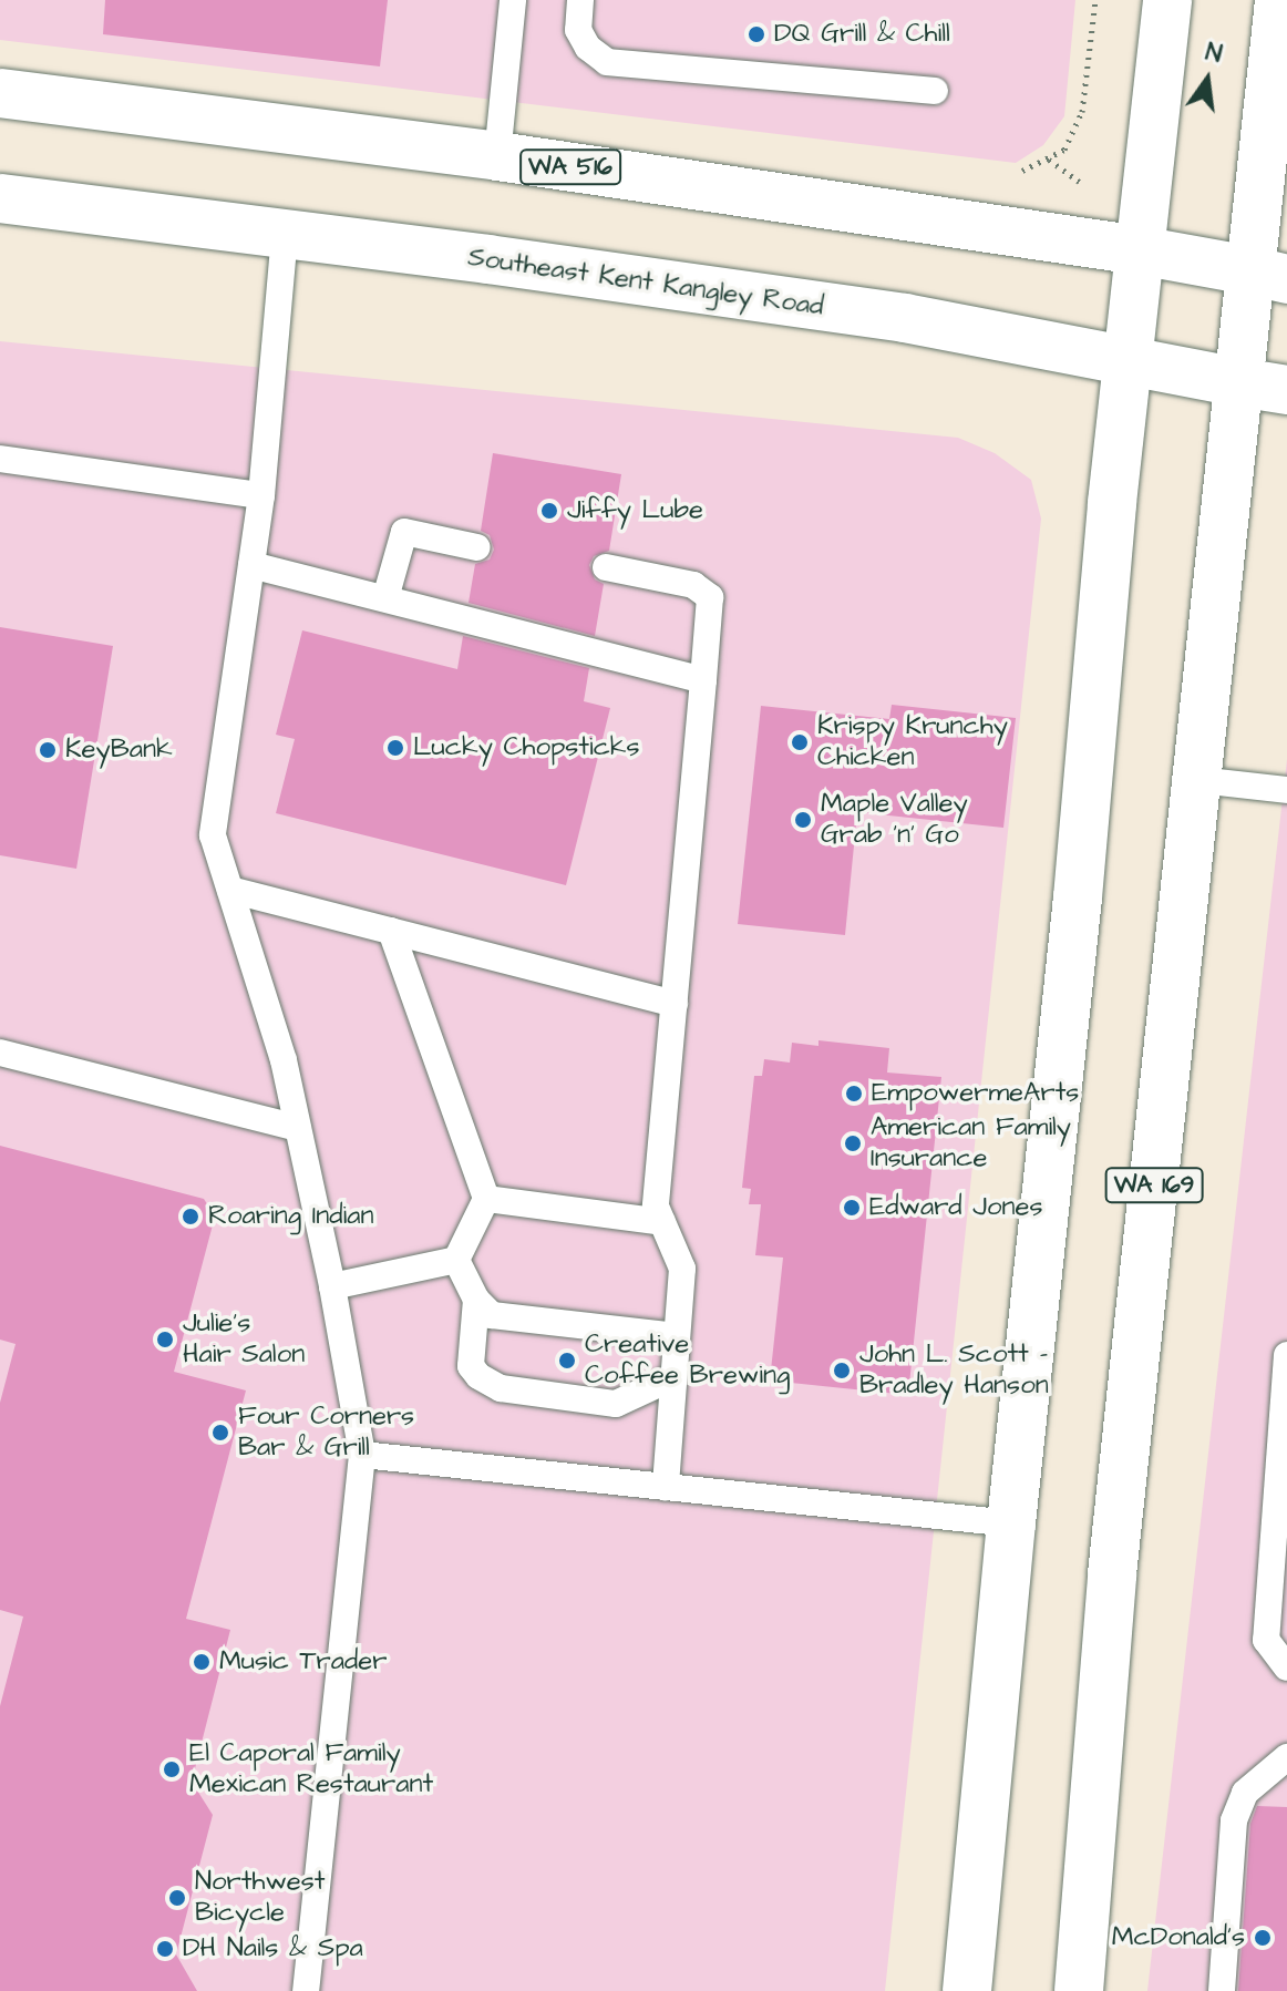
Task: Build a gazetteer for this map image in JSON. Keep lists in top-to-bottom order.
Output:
{
  "streets": {
    "main road": ["WA 516", "Southeast Kent Kangley Road", "WA 169"]
  },
  "crossings": [
    ["WA 516", "WA 169"],
    ["Southeast Kent Kangley Road", "WA 169"]
  ],
  "places": [
    "DQ Grill & Chill",
    "Jiffy Lube",
    "Krispy Krunchy Chicken",
    "Lucky Chopsticks",
    "KeyBank",
    "Maple Valley Grab 'n' Go",
    "EmpowermeArts",
    "American Family Insurance",
    "Edward Jones",
    "Roaring Indian",
    "Julie's Hair Salon",
    "Creative Coffee Brewing",
    "John L. Scott - Bradley Hanson",
    "Four Corners Bar & Grill",
    "Music Trader",
    "El Caporal Family Mexican Restaurant",
    "Northwest Bicycle",
    "McDonald's",
    "DH Nails & Spa"
  ],
  "north": "top"
}
